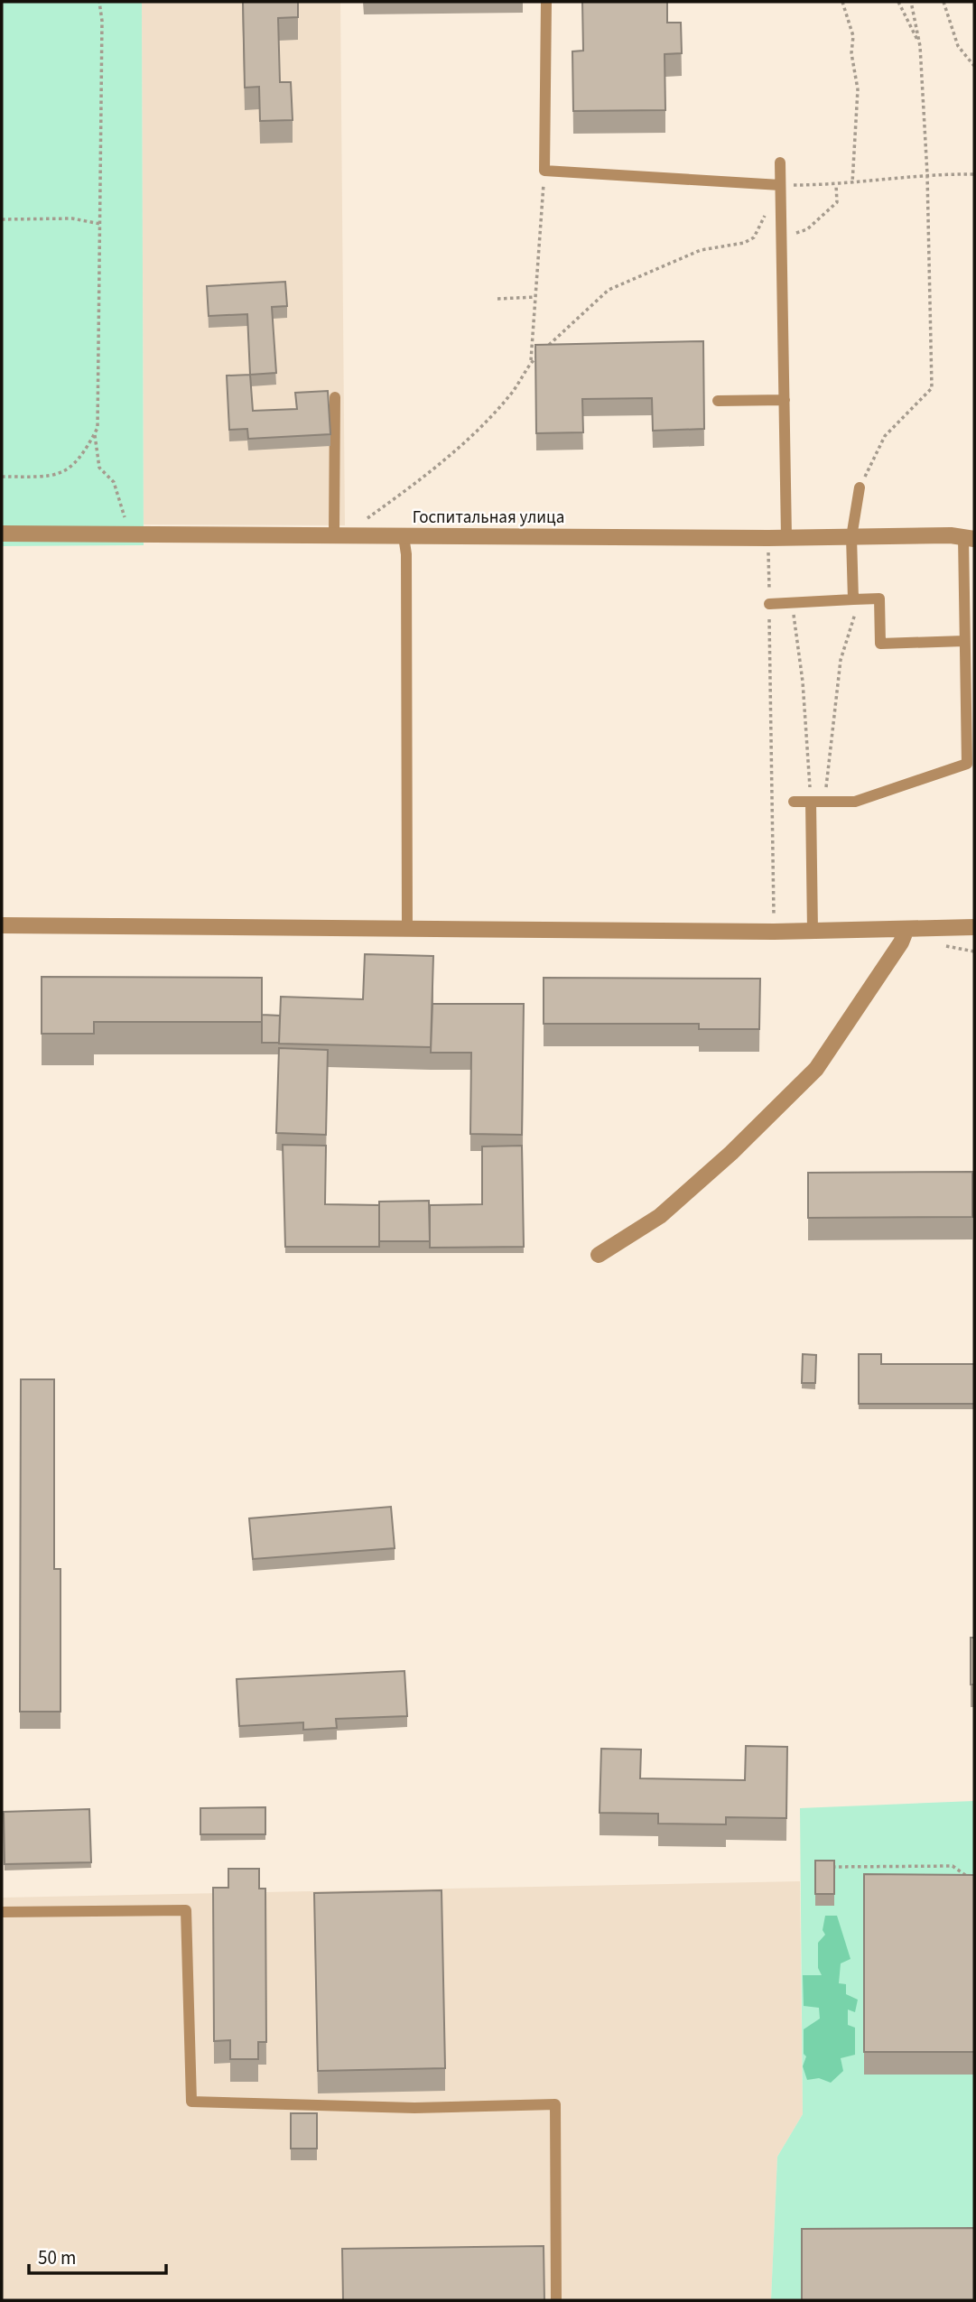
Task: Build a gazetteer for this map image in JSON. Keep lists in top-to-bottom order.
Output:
{
  "streets": {
    "street": ["Госпитальная улица"]
  },
  "scale_bar": "50 m"
}
